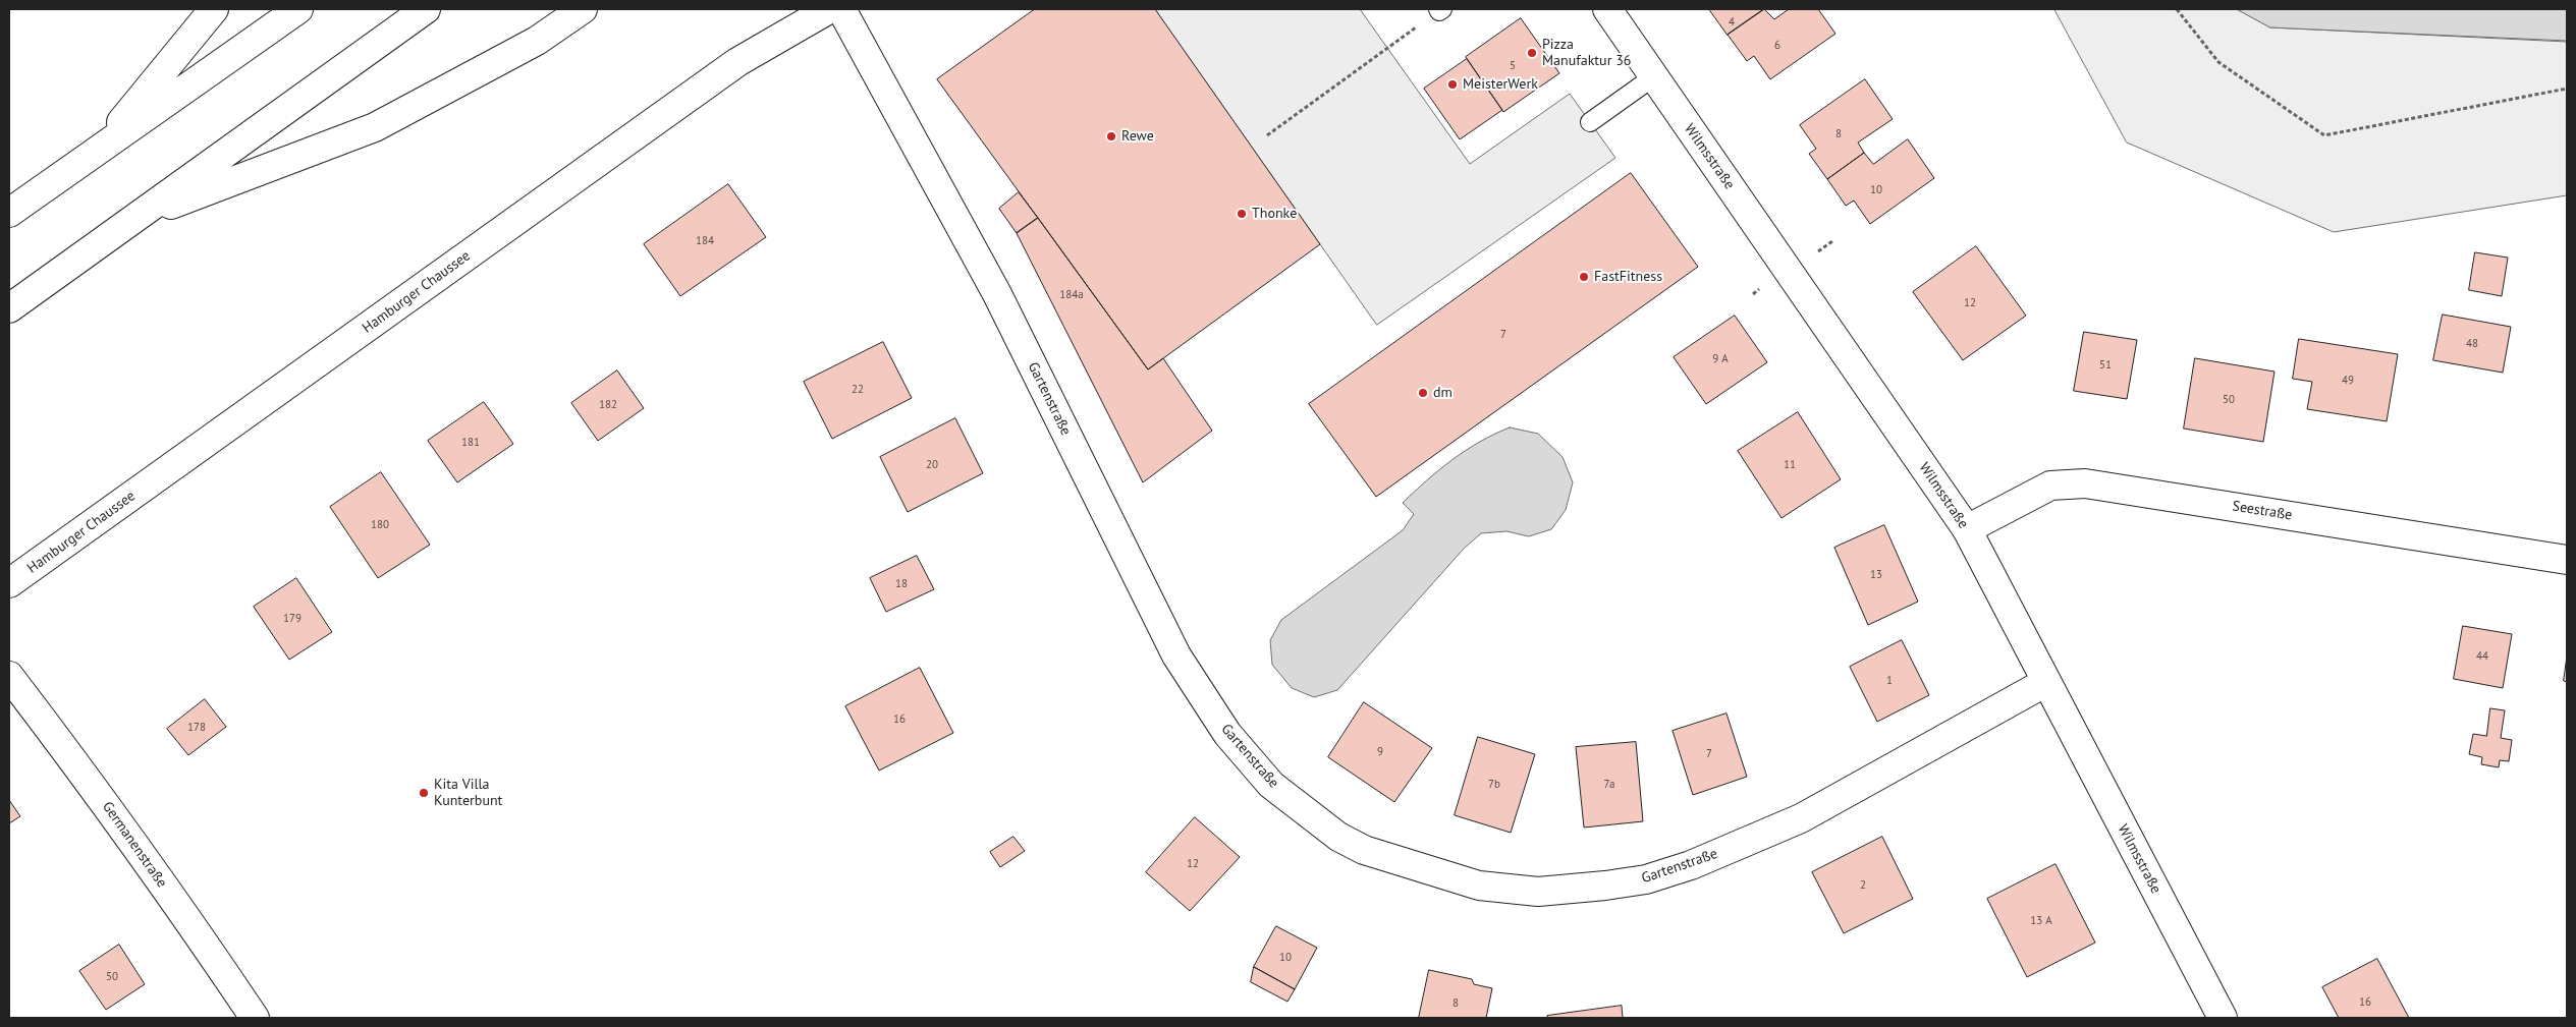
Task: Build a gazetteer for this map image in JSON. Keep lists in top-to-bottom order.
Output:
{
  "streets": {
    "main road": [
      "Wilmsstraße",
      "Hamburger Chaussee",
      "Gartenstraße",
      "Seestraße",
      "Germanenstraße"
    ]
  },
  "crossings": [
    ["Wilmsstraße", "Gartenstraße"],
    ["Wilmsstraße", "Seestraße"]
  ],
  "places": [
    "Pizza Manufaktur 36",
    "MeisterWerk",
    "Rewe",
    "Thonke",
    "FastFitness",
    "dm",
    "Kita Villa Kunterbunt"
  ],
  "house_numbers": [
    "4",
    "6",
    "5",
    "8",
    "10",
    "184",
    "184a",
    "12",
    "7",
    "48",
    "9 A",
    "51",
    "49",
    "22",
    "50",
    "182",
    "181",
    "20",
    "11",
    "180",
    "13",
    "18",
    "179",
    "44",
    "1",
    "16",
    "178",
    "9",
    "7",
    "7b",
    "7a",
    "12",
    "2",
    "13 A",
    "10",
    "50",
    "16",
    "8"
  ]
}
